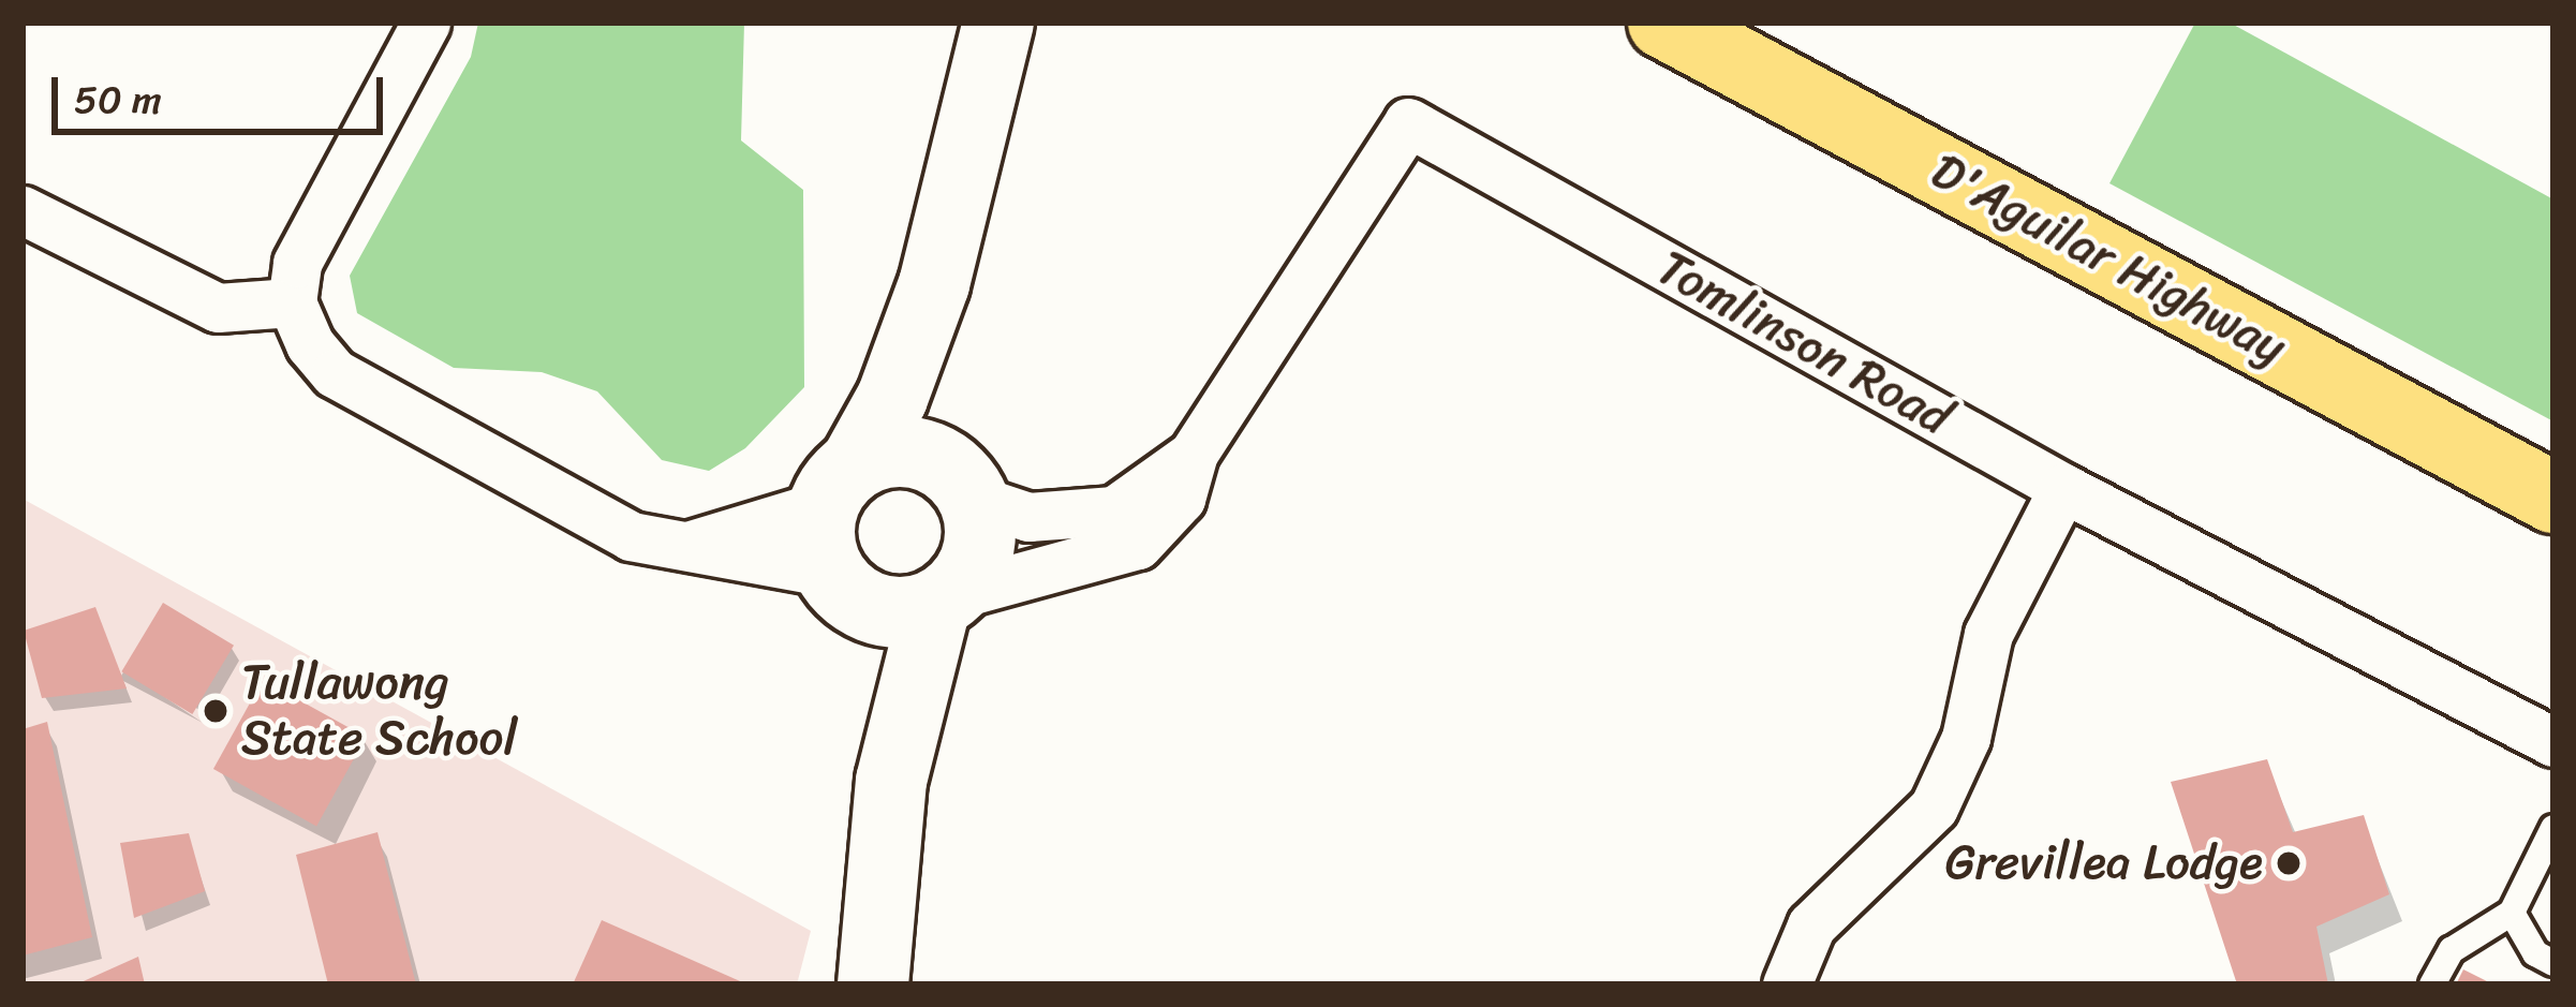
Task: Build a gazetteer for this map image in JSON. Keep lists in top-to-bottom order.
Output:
{
  "streets": {
    "highway": ["D'Aguilar Highway"],
    "street": ["Tomlinson Road"]
  },
  "places": ["Tullawong State School", "Grevillea Lodge"],
  "scale_bar": "50 m"
}
